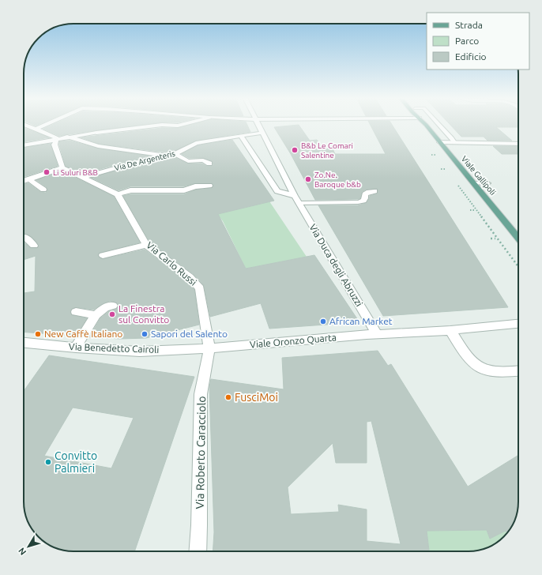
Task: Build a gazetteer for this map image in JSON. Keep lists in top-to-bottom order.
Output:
{
  "streets": {
    "main road": ["Viale Gallipoli"],
    "street": [
      "Via De Argenteris",
      "Via Carlo Russi",
      "Via Duca degli Abruzzi",
      "Viale Oronzo Quarta",
      "Via Benedetto Cairoli",
      "Via Roberto Caracciolo"
    ]
  },
  "crossings": [
    ["Via Carlo Russi", "Viale Oronzo Quarta"],
    ["Via Carlo Russi", "Via Benedetto Cairoli"],
    ["Via Carlo Russi", "Via Roberto Caracciolo"],
    ["Via Duca degli Abruzzi", "Viale Oronzo Quarta"],
    ["Viale Oronzo Quarta", "Via Benedetto Cairoli"],
    ["Viale Oronzo Quarta", "Via Roberto Caracciolo"],
    ["Via Benedetto Cairoli", "Via Roberto Caracciolo"]
  ],
  "places": [
    "B&b Le Comari Salentine",
    "Li Suluri B&B",
    "Zo.Ne. Baroque b&b",
    "La Finestra sul Convitto",
    "African Market",
    "New Caffè Italiano",
    "Sapori del Salento",
    "FusciMoi",
    "Convitto Palmieri"
  ],
  "legend": ["Strada", "Parco", "Edificio"],
  "north": "bottom left"
}
